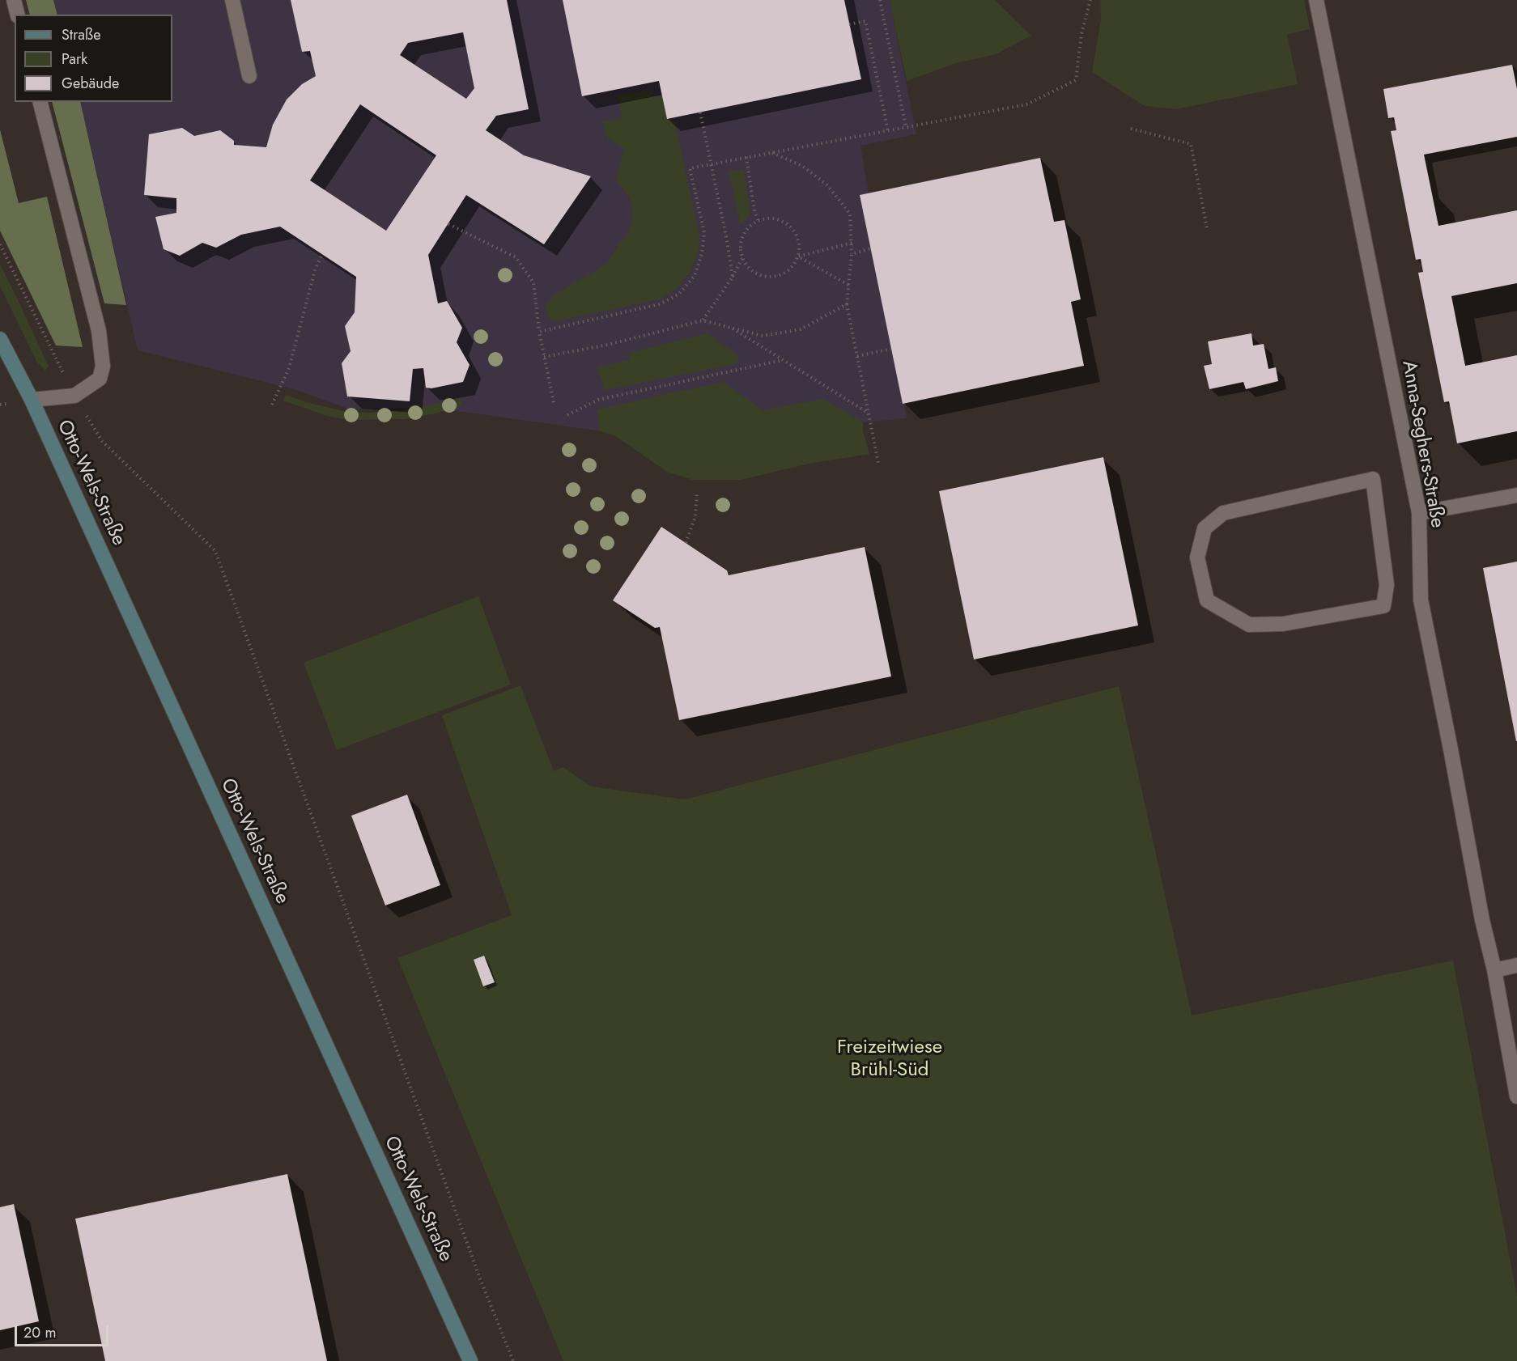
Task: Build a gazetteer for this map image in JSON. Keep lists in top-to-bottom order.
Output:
{
  "streets": {
    "street": ["Anna-Seghers-Straße", "Otto-Wels-Straße"]
  },
  "parks": ["Freizeitwiese Brühl-Süd"],
  "legend": ["Straße", "Park", "Gebäude"],
  "scale_bar": "20 m"
}
